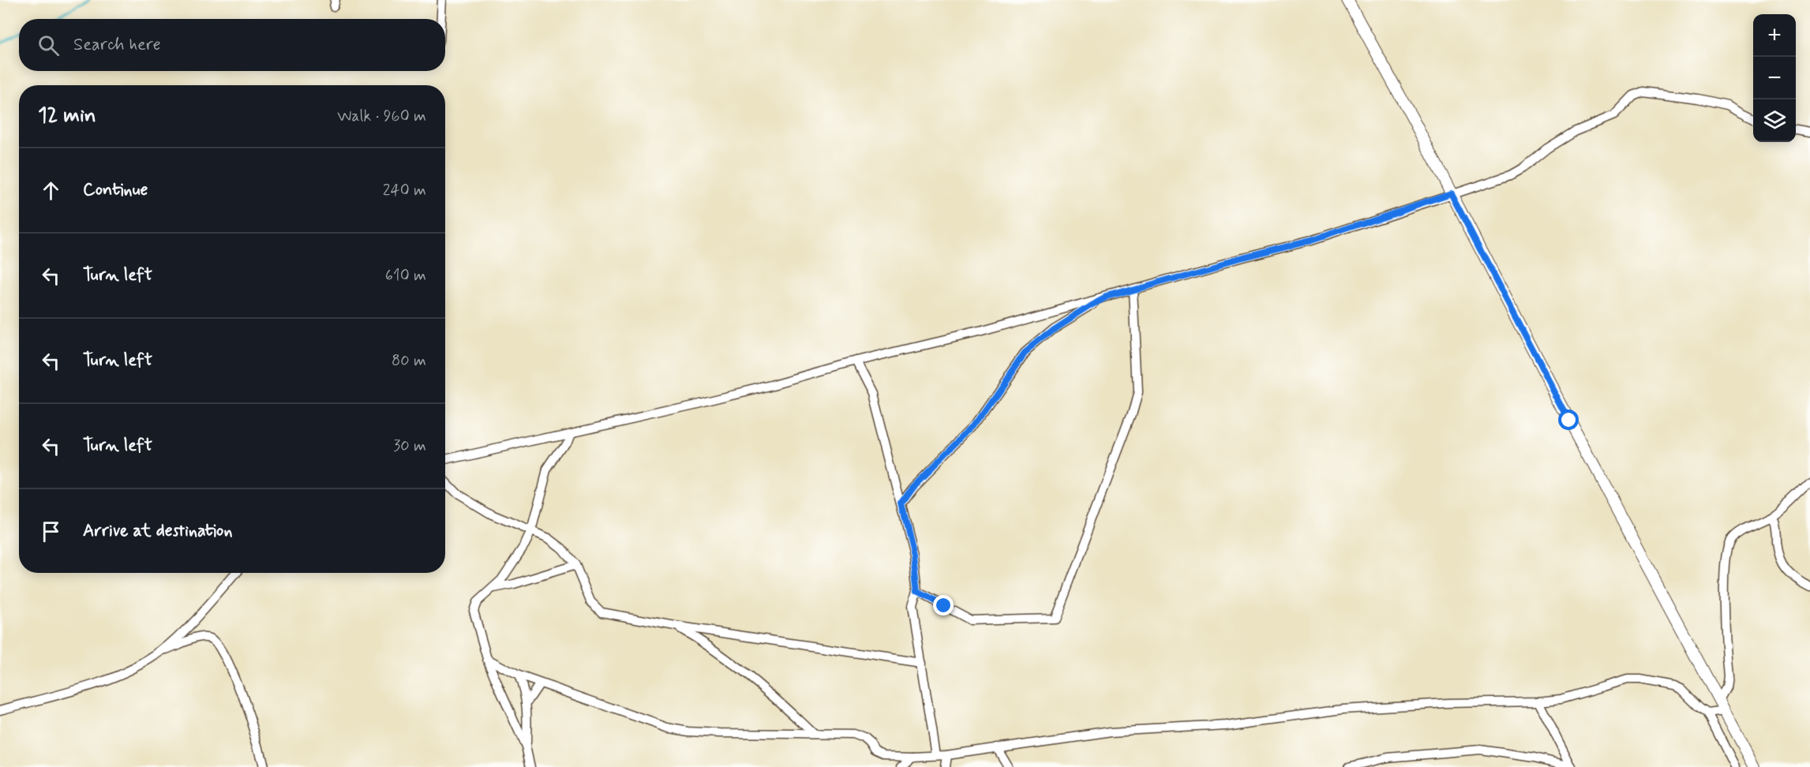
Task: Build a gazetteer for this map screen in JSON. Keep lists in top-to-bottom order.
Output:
{
  "page": {
    "map_buttons": ["+", "−"],
    "search": "Search here",
    "heading": ["12 min", "Walk · 960 m"],
    "list": [
      ["Continue", "240 m"],
      ["Turn left", "610 m"],
      ["Turn left", "80 m"],
      ["Turn left", "30 m"],
      "Arrive at destination"
    ]
  }
}
